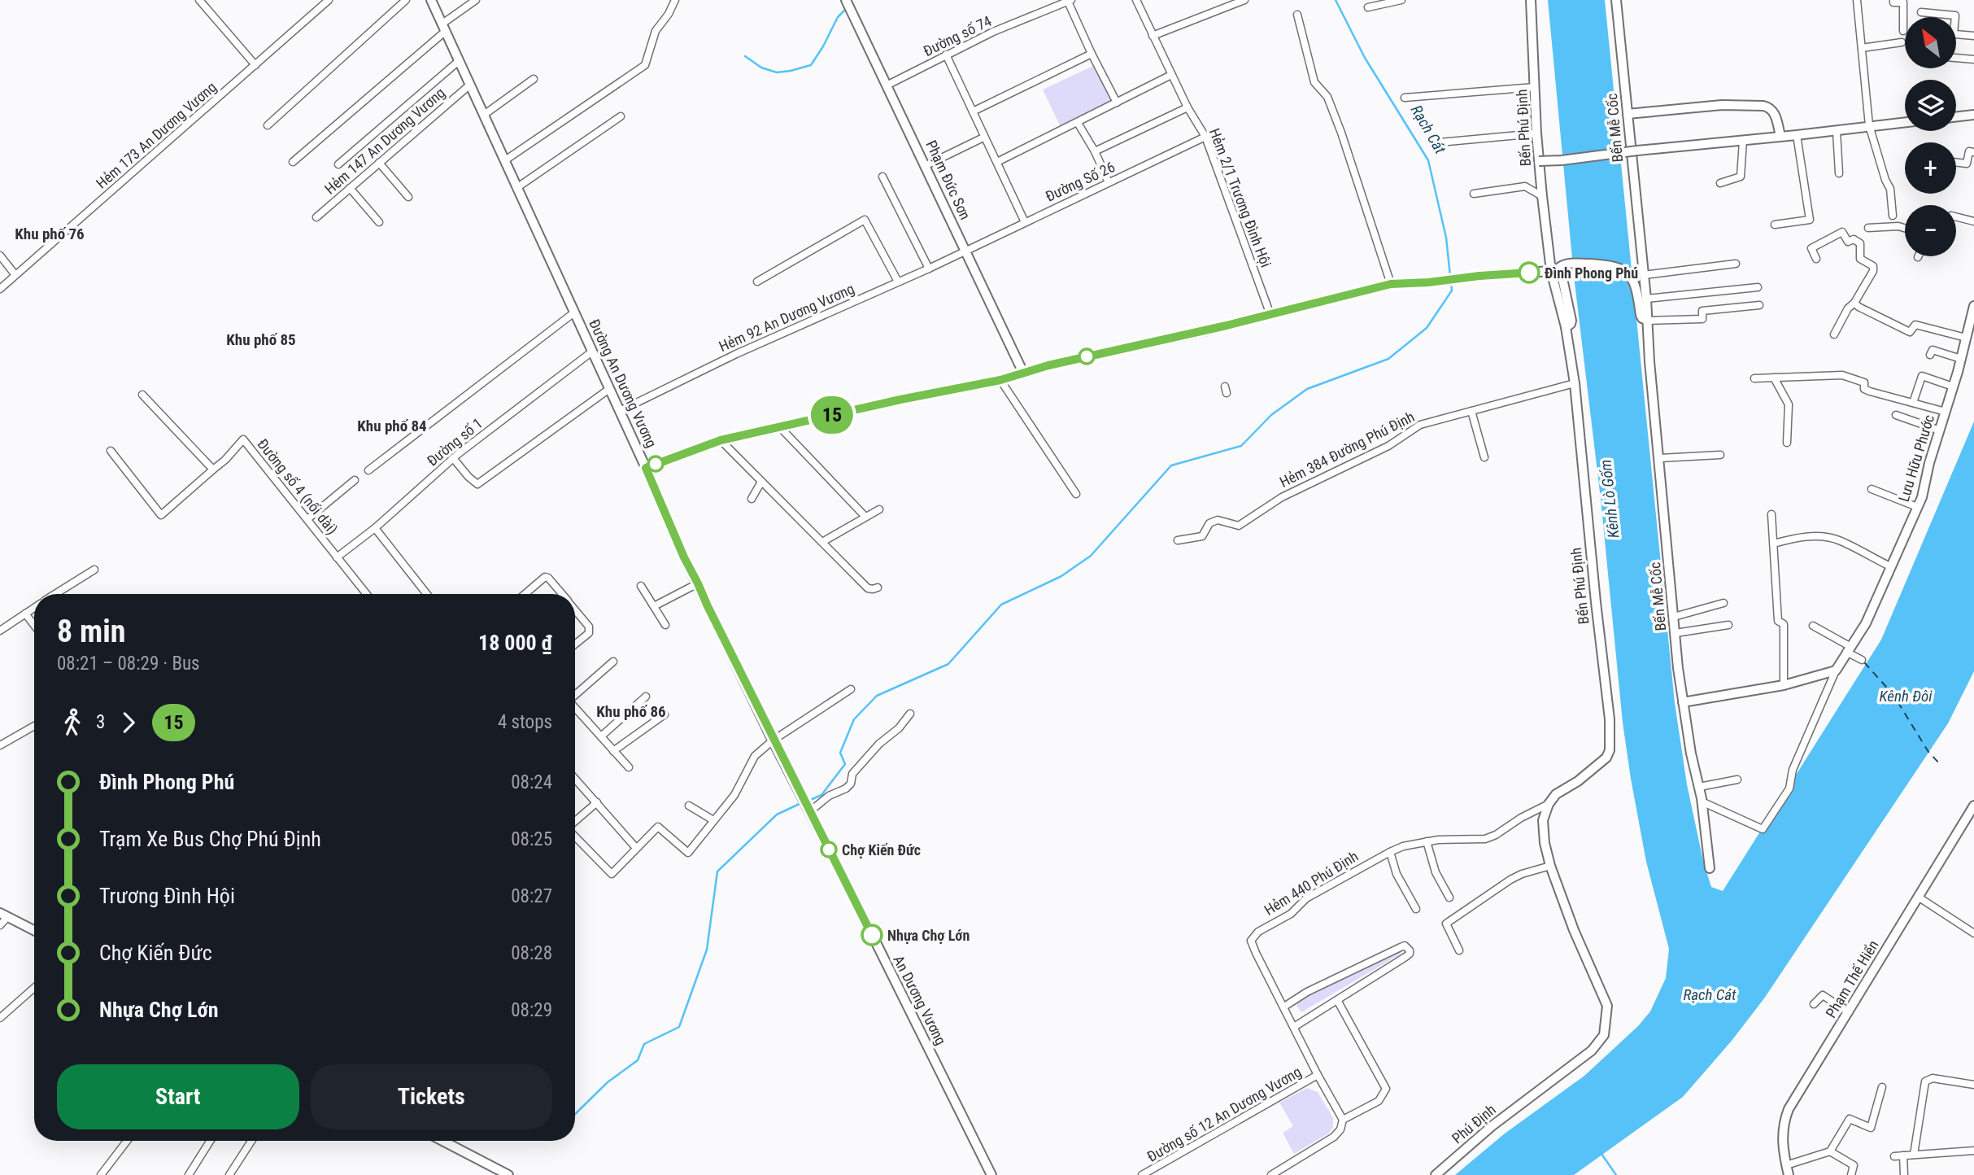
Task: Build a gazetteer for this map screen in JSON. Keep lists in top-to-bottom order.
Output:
{
  "streets": {
    "street": [
      "Đường số 74",
      "Bến Phú Định",
      "Bến Mễ Cốc",
      "Hẻm 173 An Dương Vương",
      "Hẻm 147 An Dương Vương",
      "Phạm Đức Sơn",
      "Đường Số 26",
      "Hẻm 2/1 Trương Đình Hội",
      "Hẻm 92 An Dương Vương",
      "Đường An Dương Vương",
      "Đường số 1",
      "Hẻm 384 Đường Phú Định",
      "Lưu Hữu Phước",
      "Đường số 4 (nối dài)",
      "Hẻm 440 Phú Định",
      "Phạm Thế Hiển",
      "An Dương Vương",
      "Đường số 12 An Dương Vương",
      "Phú Định"
    ]
  },
  "crossings": [
    ["Đường số 74", "Phạm Đức Sơn"],
    ["Bến Phú Định", "Hẻm 384 Đường Phú Định"],
    ["Bến Phú Định", "Hẻm 440 Phú Định"],
    ["Bến Mễ Cốc", "Lưu Hữu Phước"],
    ["Hẻm 147 An Dương Vương", "Đường An Dương Vương"],
    ["Phạm Đức Sơn", "Đường Số 26"],
    ["Phạm Đức Sơn", "Hẻm 92 An Dương Vương"],
    ["Đường Số 26", "Hẻm 2/1 Trương Đình Hội"],
    ["Đường Số 26", "Hẻm 92 An Dương Vương"],
    ["Hẻm 92 An Dương Vương", "Đường An Dương Vương"],
    ["Đường An Dương Vương", "Đường số 1"],
    ["Đường An Dương Vương", "An Dương Vương"],
    ["Đường số 1", "Đường số 4 (nối dài)"]
  ],
  "districts": [
    "Khu phố 76",
    "Khu phố 85",
    "Khu phố 84",
    "Khu phố 86"
  ],
  "water": ["Rạch Cát", "Kênh Lò Gốm", "Kênh Đôi"],
  "places": ["Đình Phong Phú", "Chợ Kiến Đức", "Nhựa Chợ Lớn"],
  "lines": ["bus line 15"],
  "north": "top left",
  "page": {
    "on_map": "15",
    "map_buttons": ["+", "−"],
    "heading": ["8 min", "08:21 – 08:29 · Bus", "18 000 ₫"],
    "legs": ["3", "15", "4 stops"],
    "list": [
      {
        "name": "Đình Phong Phú",
        "value": "08:24"
      },
      {
        "name": "Trạm Xe Bus Chợ Phú Định",
        "value": "08:25"
      },
      {
        "name": "Trương Đình Hội",
        "value": "08:27"
      },
      {
        "name": "Chợ Kiến Đức",
        "value": "08:28"
      },
      {
        "name": "Nhựa Chợ Lớn",
        "value": "08:29"
      }
    ],
    "buttons": ["Start", "Tickets"]
  }
}
